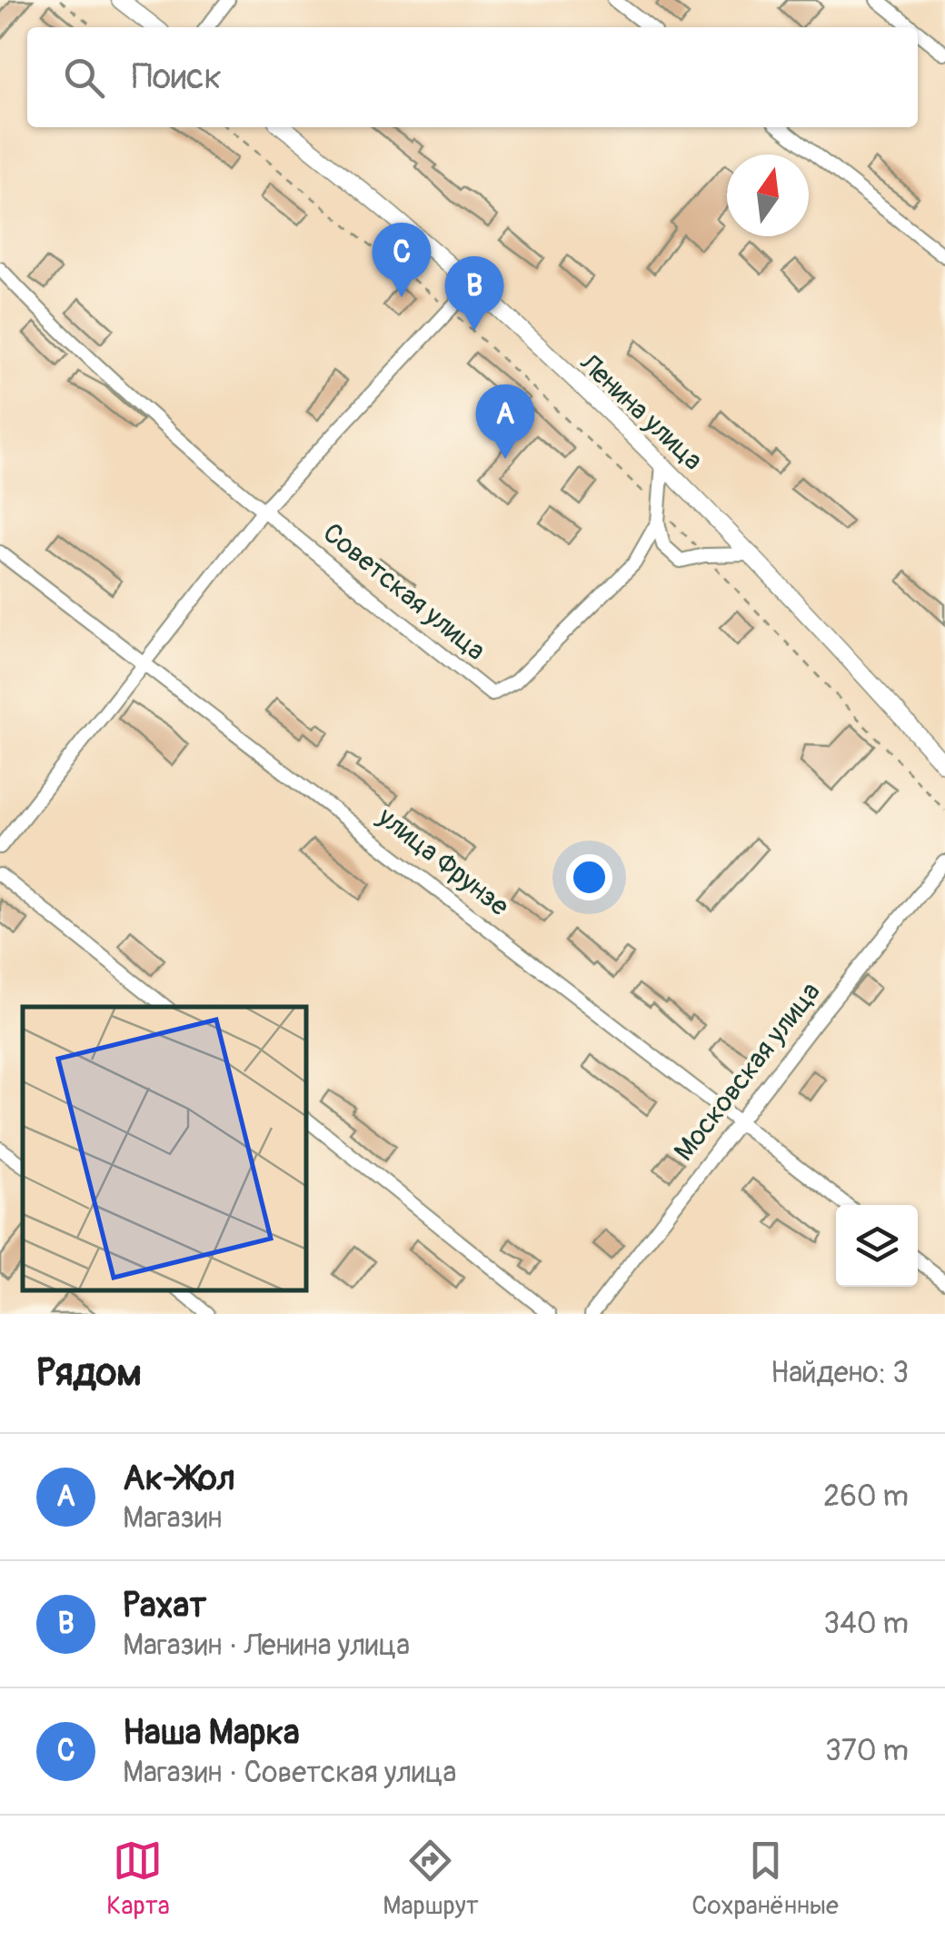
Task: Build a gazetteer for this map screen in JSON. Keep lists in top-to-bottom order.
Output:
{
  "streets": {
    "main road": ["Ленина улица"],
    "street": ["Советская улица", "улица Фрунзе", "Московская улица"]
  },
  "crossings": [
    ["Ленина улица", "Советская улица"],
    ["улица Фрунзе", "Московская улица"]
  ],
  "north": "top",
  "page": {
    "search": "Поиск",
    "pins": ["C", "B", "A"],
    "heading": ["Рядом", "Найдено: 3"],
    "list": [
      {
        "mark": "A",
        "name": "Ак-Жол",
        "note": "Магазин",
        "value": "260 m"
      },
      {
        "mark": "B",
        "name": "Рахат",
        "note": "Магазин · Ленина улица",
        "value": "340 m"
      },
      {
        "mark": "C",
        "name": "Наша Марка",
        "note": "Магазин · Советская улица",
        "value": "370 m"
      }
    ],
    "nav": ["Карта", "Маршрут", "Сохранённые"]
  }
}
